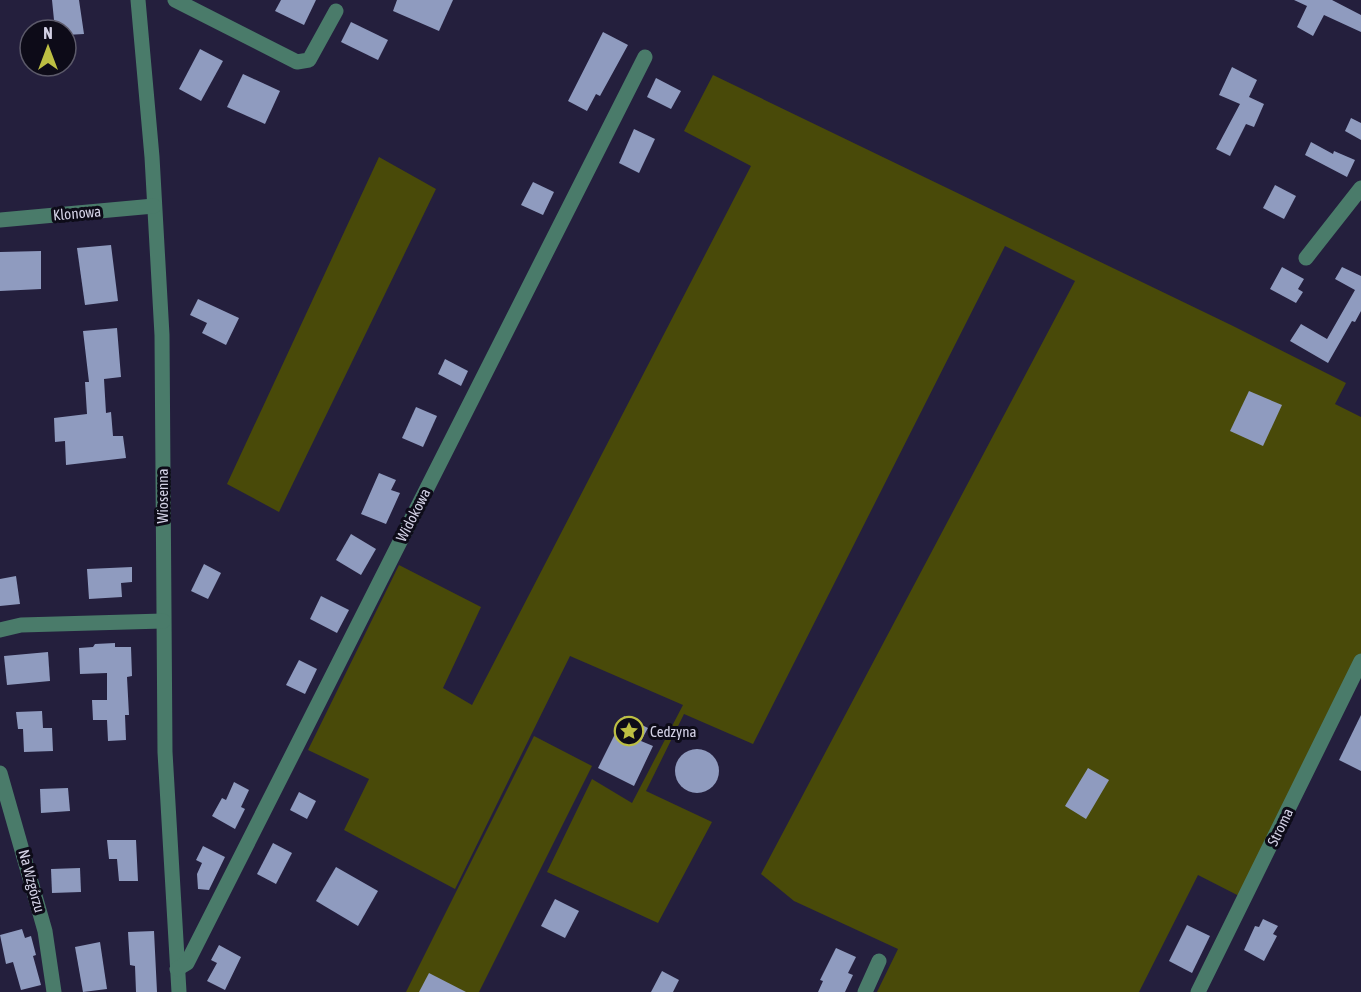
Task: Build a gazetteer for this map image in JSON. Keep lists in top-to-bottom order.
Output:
{
  "streets": {
    "street": [
      "Klonowa",
      "Wiosenna",
      "Widokowa",
      "Stroma",
      "Na Wzgórzu"
    ]
  },
  "crossings": [
    ["Klonowa", "Wiosenna"],
    ["Wiosenna", "Widokowa"]
  ],
  "places": {
    "place": ["Cedzyna"]
  },
  "north": "top"
}
